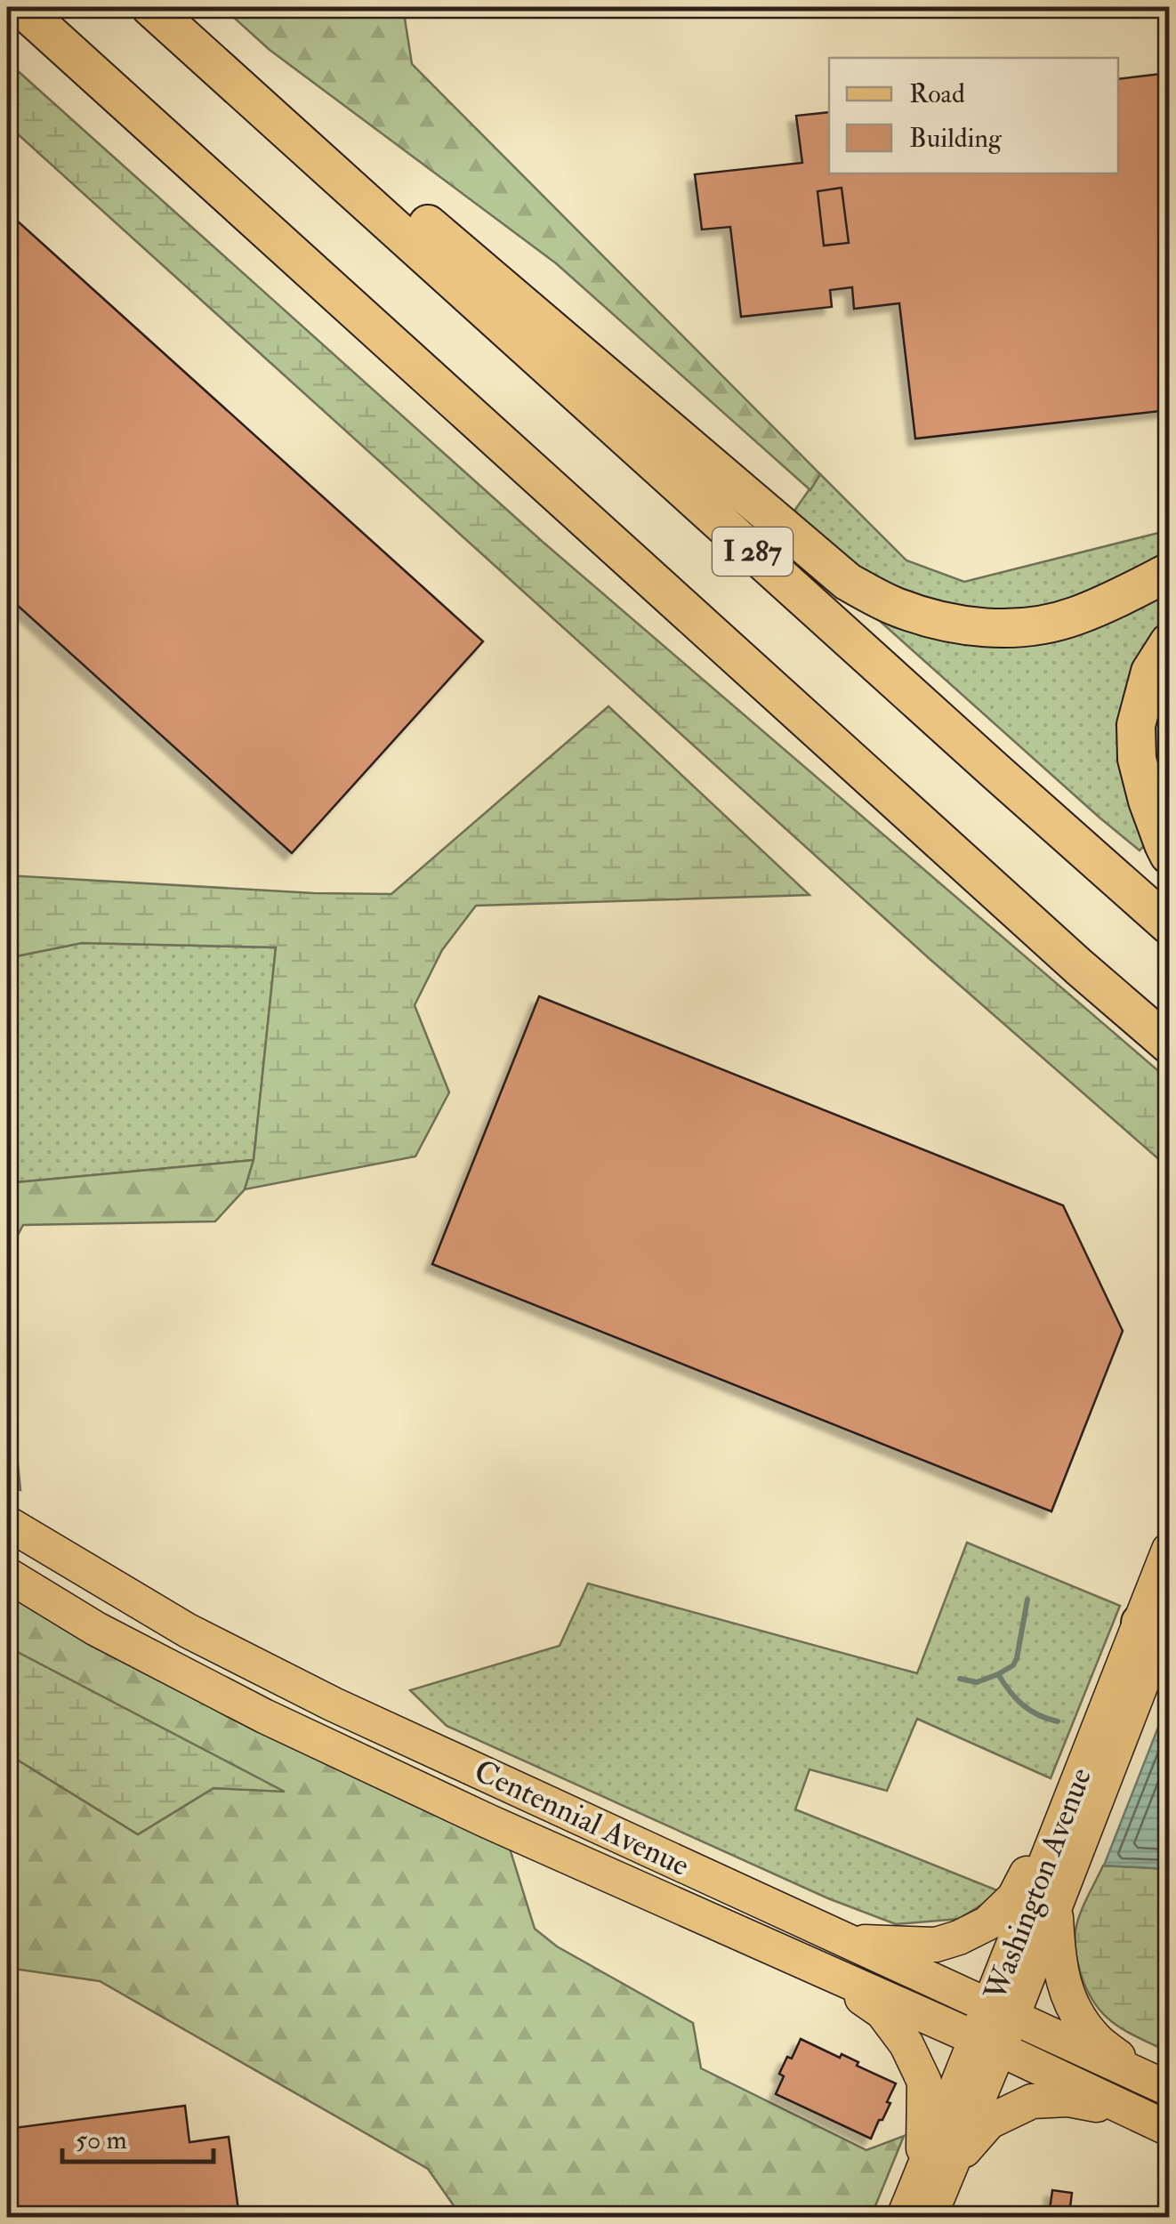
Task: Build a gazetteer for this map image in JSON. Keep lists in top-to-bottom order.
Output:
{
  "streets": {
    "highway": ["I 287"],
    "main road": ["Centennial Avenue", "Washington Avenue"]
  },
  "crossings": [
    ["Centennial Avenue", "Washington Avenue"]
  ],
  "legend": ["Road", "Building"],
  "scale_bar": "50 m"
}
